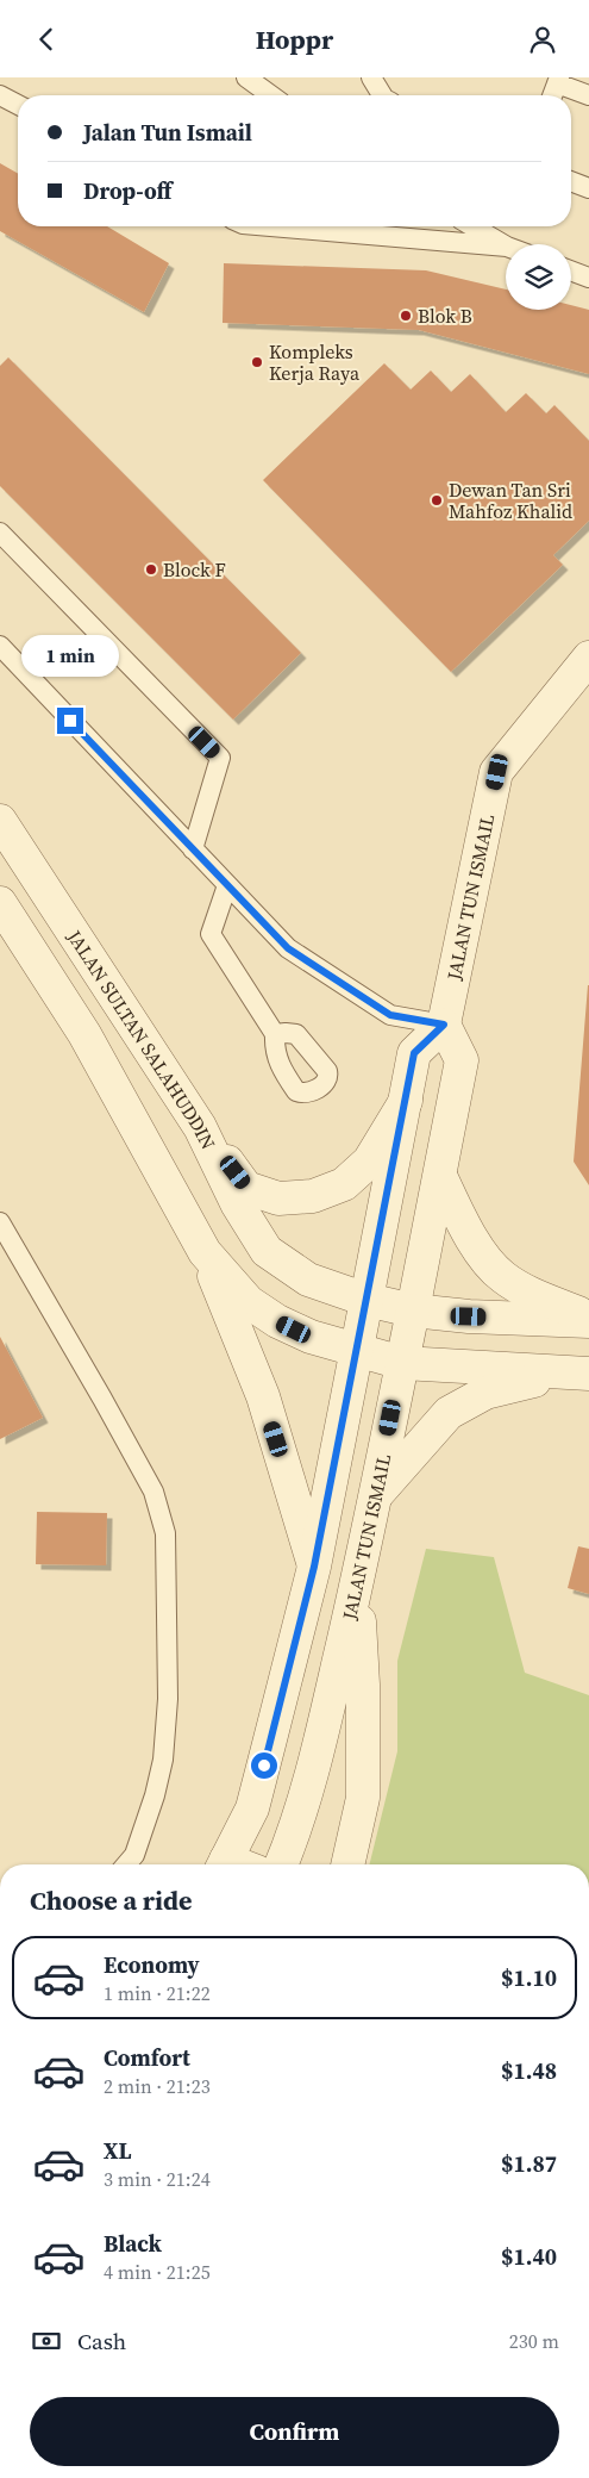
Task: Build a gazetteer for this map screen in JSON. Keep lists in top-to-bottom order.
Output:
{
  "streets": {
    "street": ["JALAN TUN ISMAIL", "JALAN SULTAN SALAHUDDIN"]
  },
  "crossings": [
    ["JALAN TUN ISMAIL", "JALAN SULTAN SALAHUDDIN"]
  ],
  "places": [
    "Blok B",
    "Kompleks Kerja Raya",
    "Dewan Tan Sri Mahfoz Khalid",
    "Block F"
  ],
  "page": {
    "header": "Hoppr",
    "banner": ["Jalan Tun Ismail", "Drop-off"],
    "bubble": "1 min",
    "heading": "Choose a ride",
    "list": [
      {
        "name": "Economy",
        "note": "1 min · 21:22",
        "value": "$1.10"
      },
      {
        "name": "Comfort",
        "note": "2 min · 21:23",
        "value": "$1.48"
      },
      {
        "name": "XL",
        "note": "3 min · 21:24",
        "value": "$1.87"
      },
      {
        "name": "Black",
        "note": "4 min · 21:25",
        "value": "$1.40"
      }
    ],
    "pay": ["Cash", "230 m"],
    "buttons": "Confirm"
  }
}
